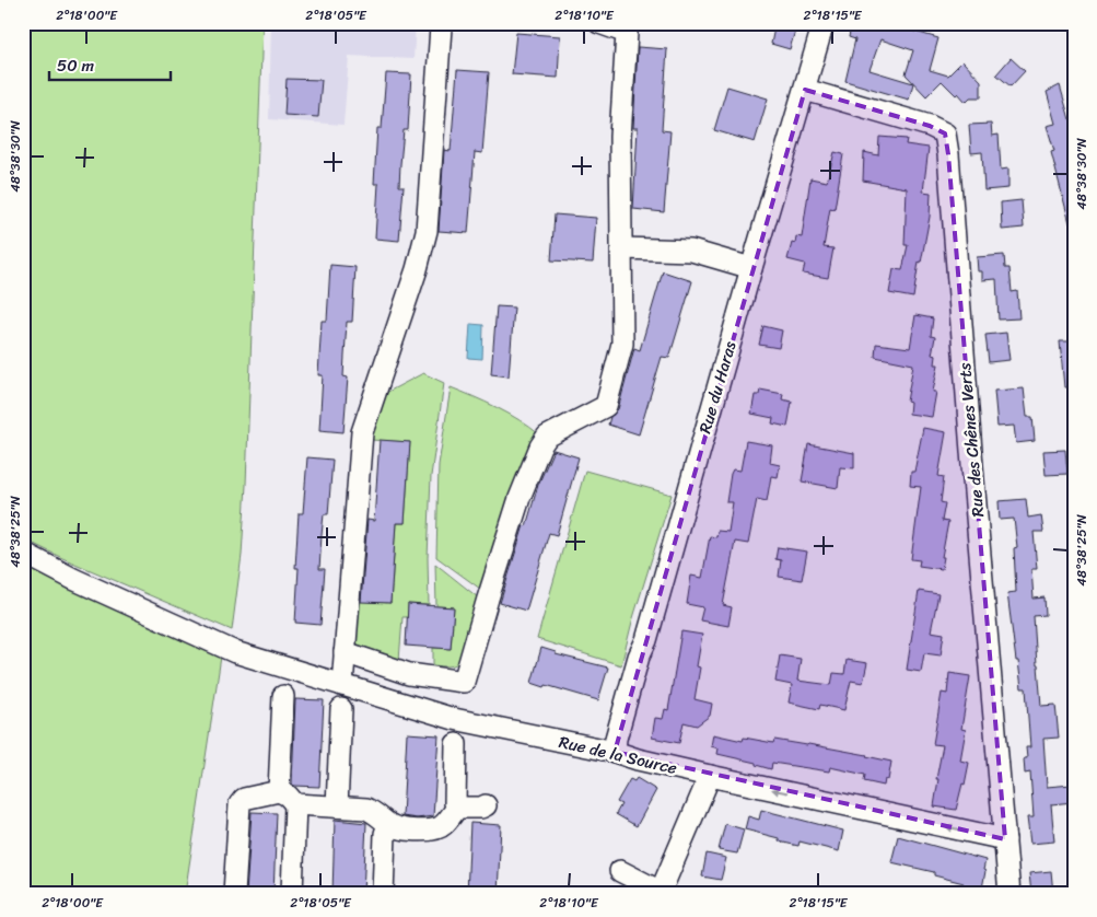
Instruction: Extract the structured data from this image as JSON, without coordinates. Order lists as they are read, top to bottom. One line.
{"streets":{"street":["Rue du Haras","Rue des Chênes Verts","Rue de la Source"]},"crossings":[["Rue du Haras","Rue des Chênes Verts"],["Rue du Haras","Rue de la Source"],["Rue des Chênes Verts","Rue de la Source"]],"scale_bar":"50 m","coordinates":["2°18'00\"E","2°18'05\"E","2°18'10\"E","2°18'15\"E","48°38'30\"N","48°38'25\"N"]}
